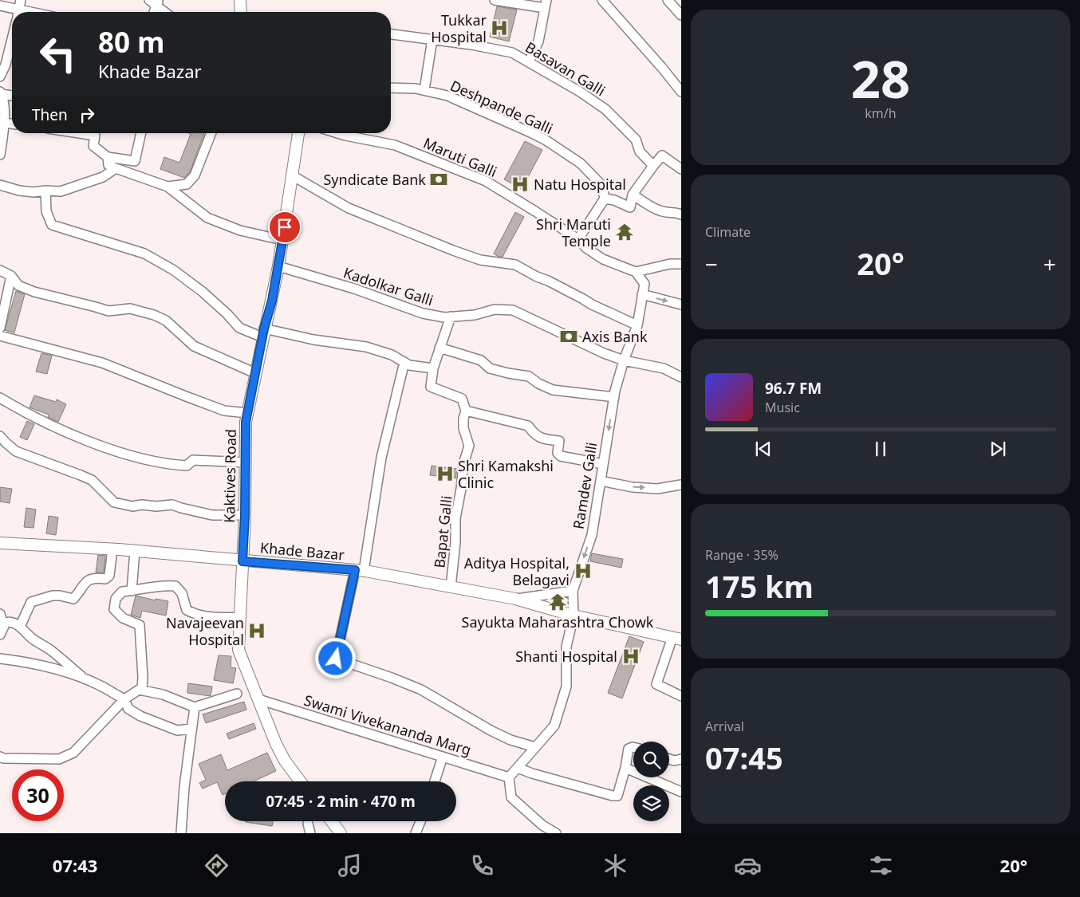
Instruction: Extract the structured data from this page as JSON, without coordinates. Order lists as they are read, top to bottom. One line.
{"streets":{"main road":["Kaktives Road","Khade Bazar"],"street":["Basavan Galli","Deshpande Galli","Maruti Galli","Kadolkar Galli","Ramdev Galli","Bapat Galli","Swami Vivekananda Marg"]},"crossings":[["Kadolkar Galli","Kaktives Road"],["Kadolkar Galli","Ramdev Galli"],["Kaktives Road","Khade Bazar"],["Kaktives Road","Swami Vivekananda Marg"],["Ramdev Galli","Khade Bazar"],["Ramdev Galli","Swami Vivekananda Marg"],["Bapat Galli","Khade Bazar"]],"one_way":["Ramdev Galli"],"places":{"hospital":["Tukkar Hospital","Natu Hospital","Shri Kamakshi Clinic","Aditya Hospital, Belagavi","Navajeevan Hospital","Shanti Hospital"],"bank":["Syndicate Bank","Axis Bank"],"temple":["Shri Maruti Temple","Sayukta Maharashtra Chowk"]},"page":{"tile":[["28","km/h"],"Climate",["Range · 35%","175 km"],["Arrival","07:45"]],"turn":["80 m","Khade Bazar"],"then":"Then","heat":["−","20°","+"],"song":["96.7 FM","Music"],"limit":"30","trip":"07:45 · 2 min · 470 m","tabs":["07:43","20°"]}}
